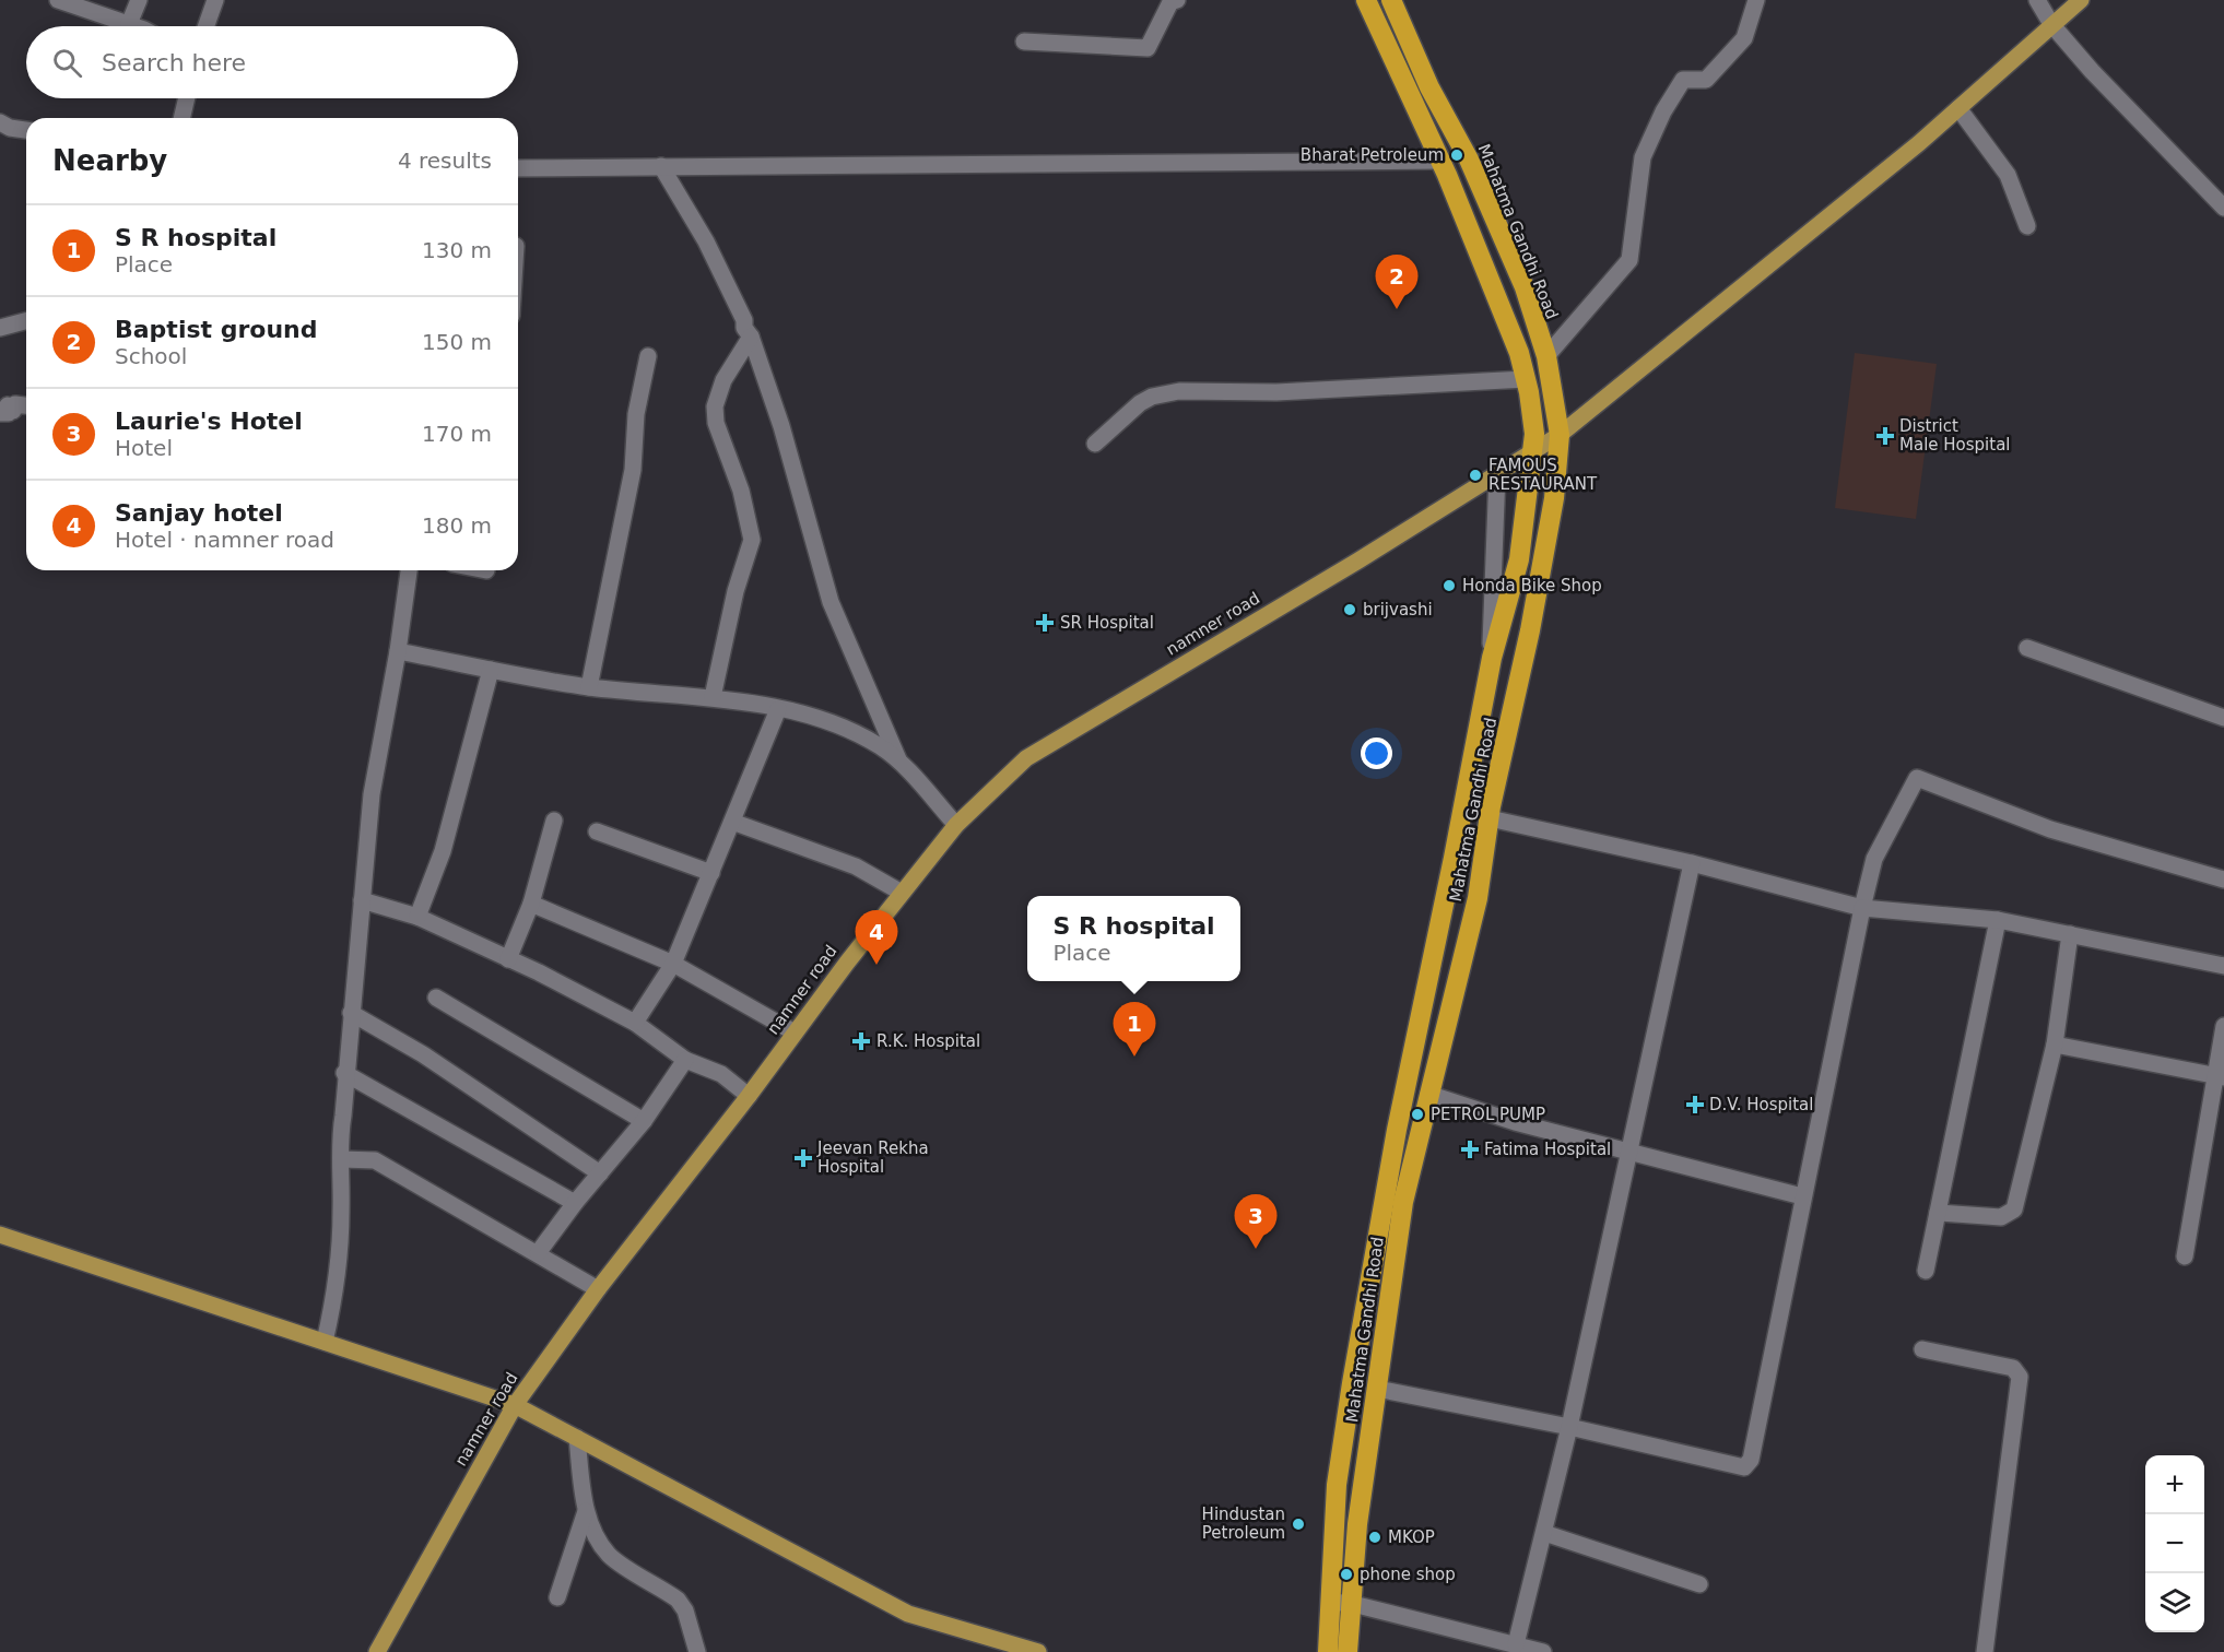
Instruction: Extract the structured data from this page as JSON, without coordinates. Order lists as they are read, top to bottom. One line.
{"streets":{"highway":["Mahatma Gandhi Road"],"main road":["namner road"]},"crossings":[["Mahatma Gandhi Road","namner road"]],"places":{"other":["Bharat Petroleum","FAMOUS RESTAURANT","Honda Bike Shop","brijvashi","PETROL PUMP","Hindustan Petroleum","MKOP","phone shop"],"health":["District Male Hospital","SR Hospital","R.K. Hospital","D.V. Hospital","Fatima Hospital","Jeevan Rekha Hospital"]},"page":{"search":"Search here","heading":["Nearby","4 results"],"list":[{"mark":"1","name":"S R hospital","note":"Place","value":"130 m"},{"mark":"2","name":"Baptist ground","note":"School","value":"150 m"},{"mark":"3","name":"Laurie's Hotel","note":"Hotel","value":"170 m"},{"mark":"4","name":"Sanjay hotel","note":"Hotel · namner road","value":"180 m"}],"pins":["2","4","1","3"],"popup":["S R hospital","Place"],"map_buttons":["+","−"]}}
